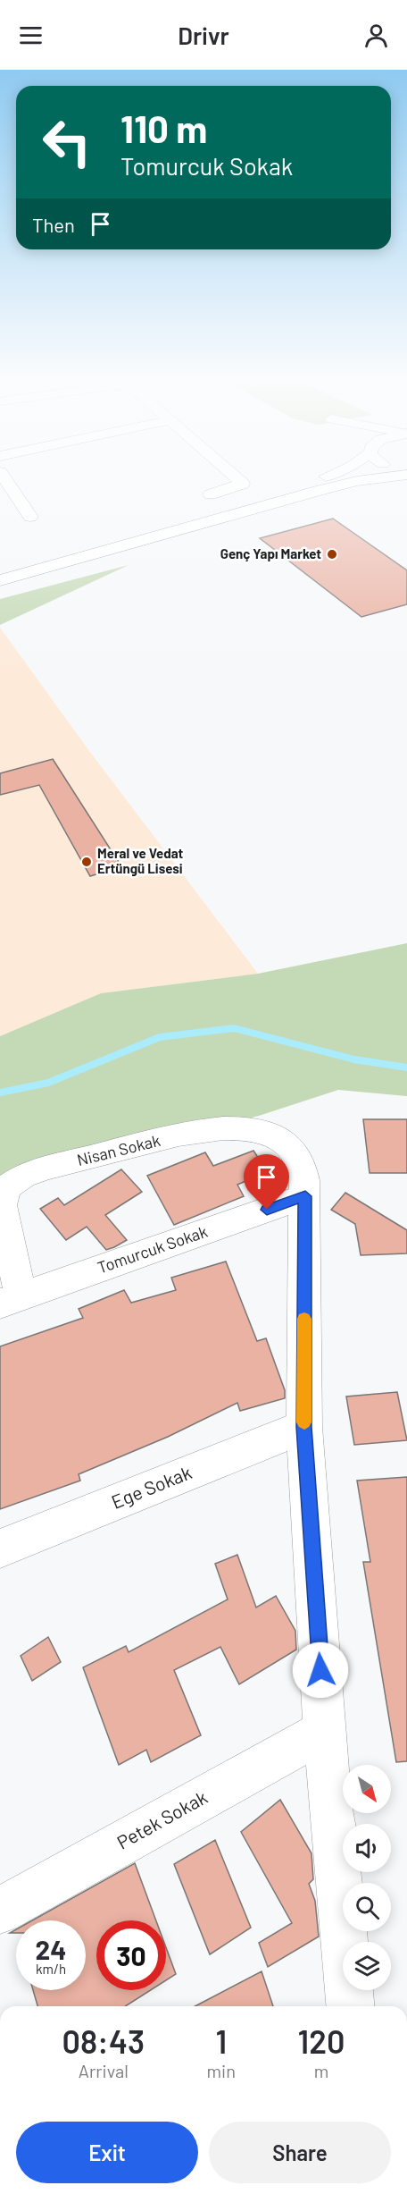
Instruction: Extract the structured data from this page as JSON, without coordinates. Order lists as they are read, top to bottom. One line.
{"streets":{"main road":["Nisan Sokak","Tomurcuk Sokak","Ege Sokak","Petek Sokak"]},"crossings":[["Nisan Sokak","Tomurcuk Sokak"],["Nisan Sokak","Ege Sokak"],["Nisan Sokak","Petek Sokak"]],"places":["Genç Yapı Market","Meral ve Vedat Ertüngü Lisesi"],"north":"bottom right","page":{"header":"Drivr","turn":["110 m","Tomurcuk Sokak"],"then":"Then","speed":"24 km/h","limit":"30","eta":["08:43","Arrival","1","min","120","m"],"buttons":["Exit","Share"]}}
